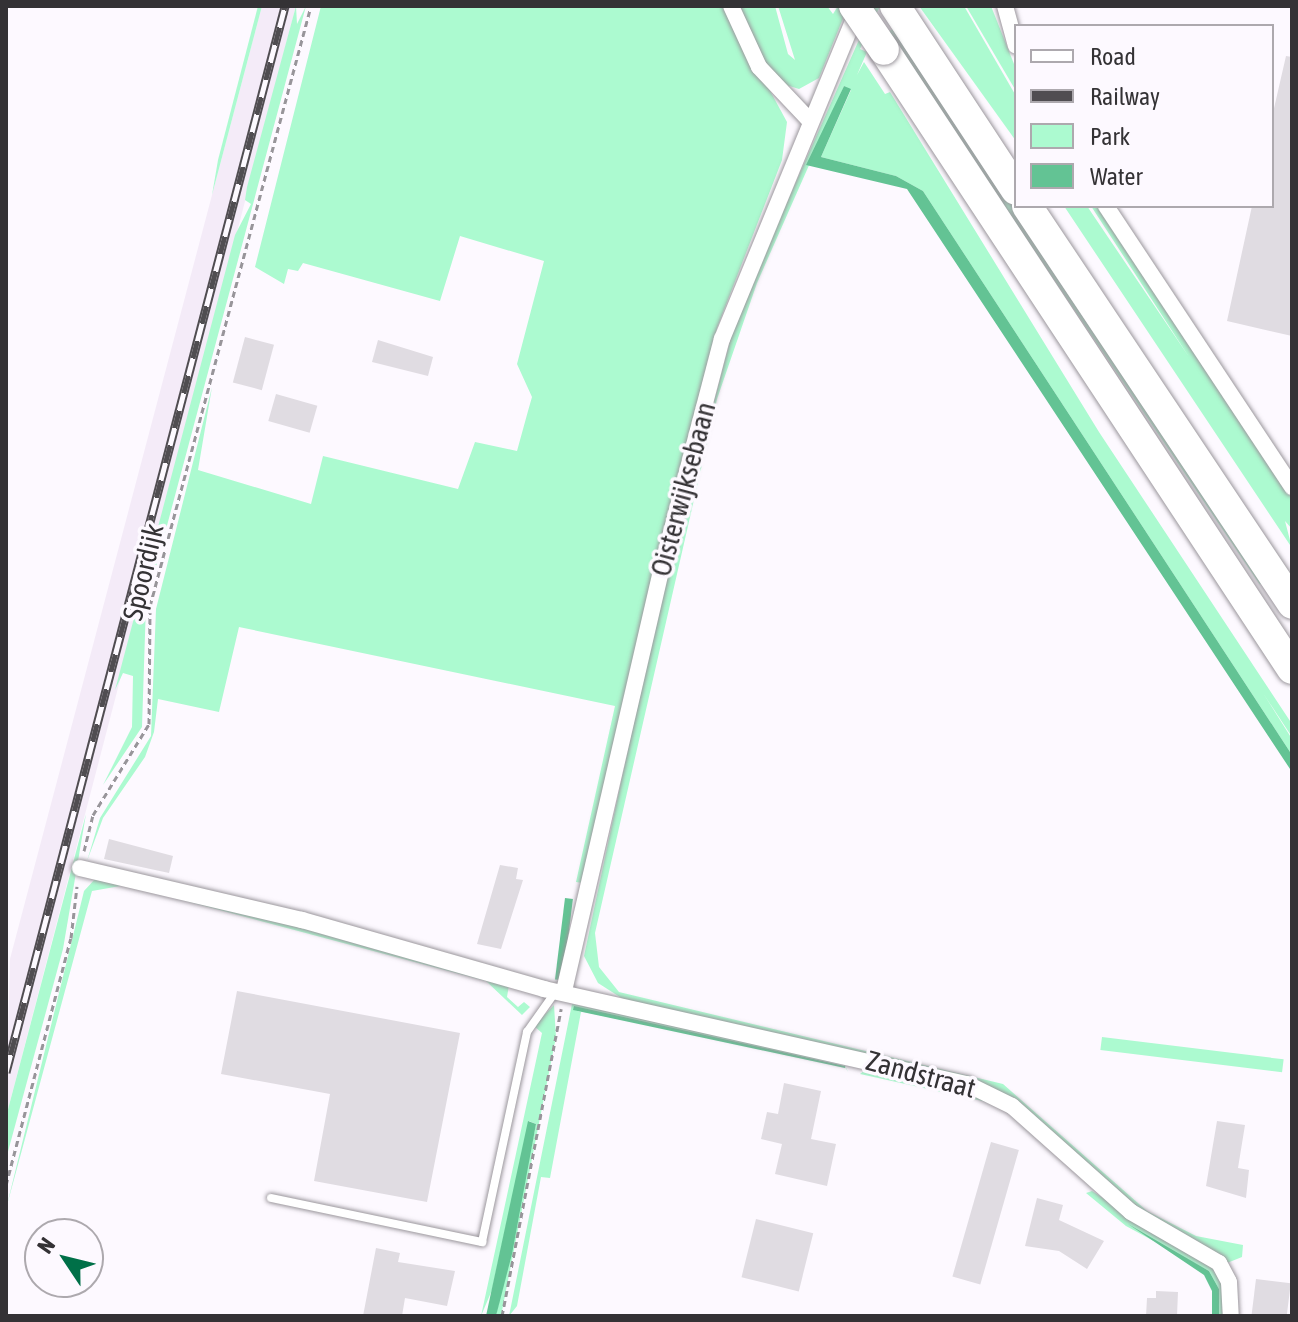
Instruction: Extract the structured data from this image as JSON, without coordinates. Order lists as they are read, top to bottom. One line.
{"streets":{"street":["Oisterwijksebaan","Zandstraat"],"path":["Spoordijk"]},"crossings":[["Oisterwijksebaan","Zandstraat"],["Spoordijk","Zandstraat"]],"legend":["Road","Railway","Park","Water"],"north":"top left"}
